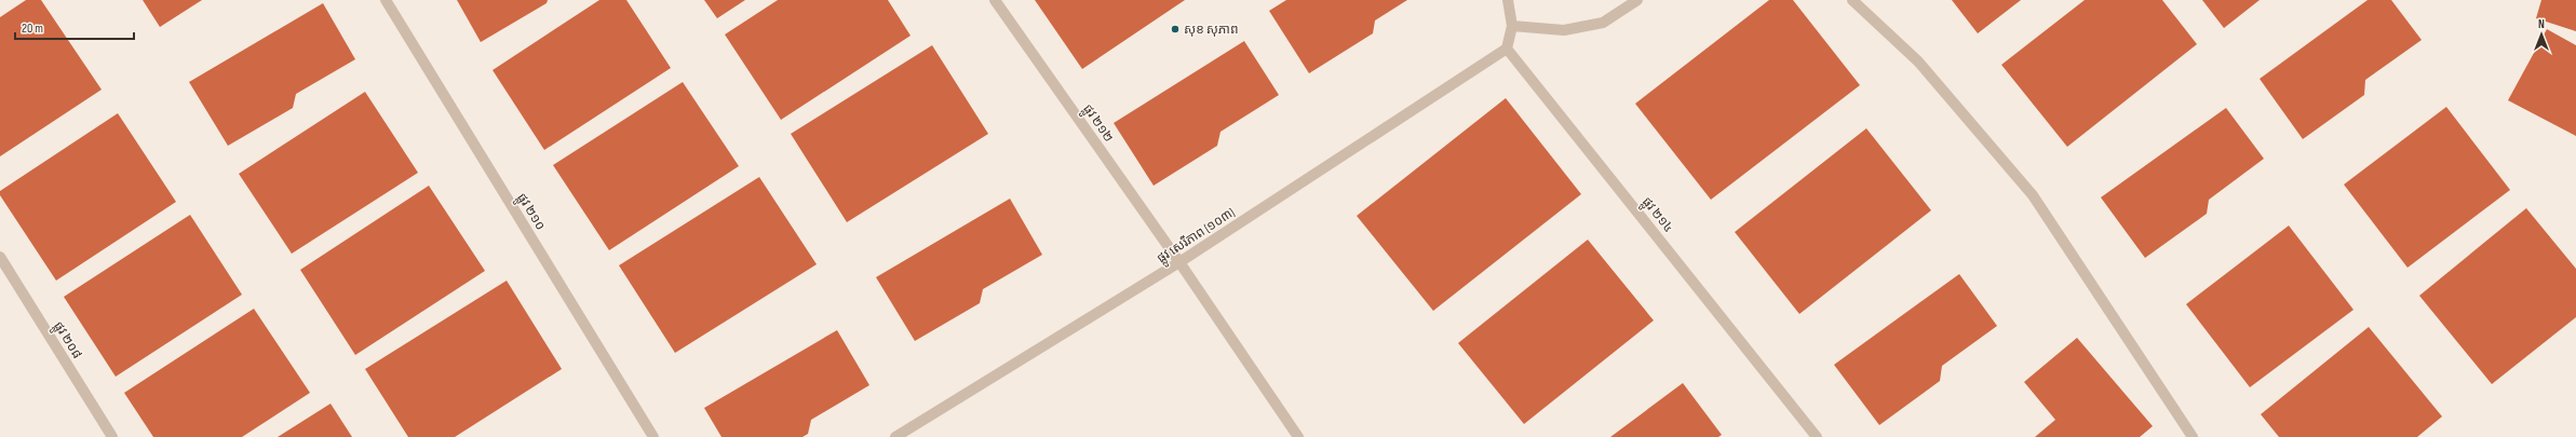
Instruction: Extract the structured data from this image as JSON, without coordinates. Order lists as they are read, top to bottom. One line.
{"streets":{"street":["ផ្លូវ ២១២","ផ្លូវ ២១០","ផ្លូវ ២១៤","ផ្លូវ សេរីភាព (១០៣)","ផ្លូវ ២០៨"]},"crossings":[["ផ្លូវ ២១២","ផ្លូវ សេរីភាព (១០៣)"],["ផ្លូវ ២១៤","ផ្លូវ សេរីភាព (១០៣)"]],"places":["សុខ សុភាព"],"scale_bar":"20 m","north":"top"}
